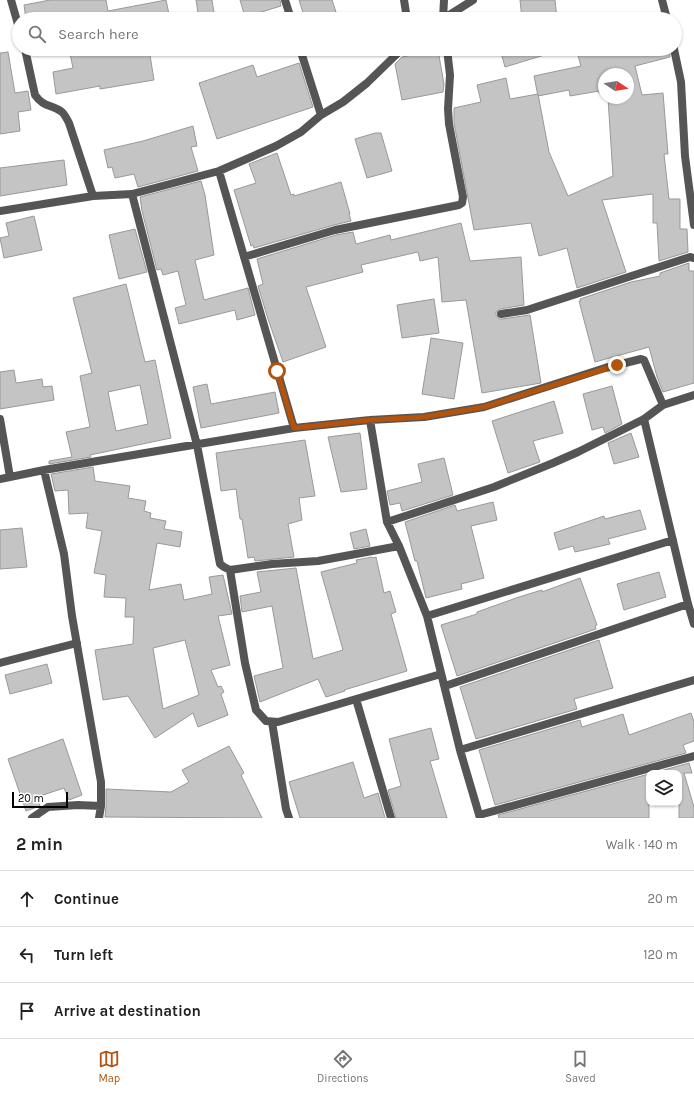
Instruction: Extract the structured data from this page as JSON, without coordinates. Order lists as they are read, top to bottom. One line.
{"scale_bar":"20 m","north":"right","page":{"search":"Search here","scale":"20 m","heading":["2 min","Walk · 140 m"],"list":[["Continue","20 m"],["Turn left","120 m"],"Arrive at destination"],"nav":["Map","Directions","Saved"]}}
